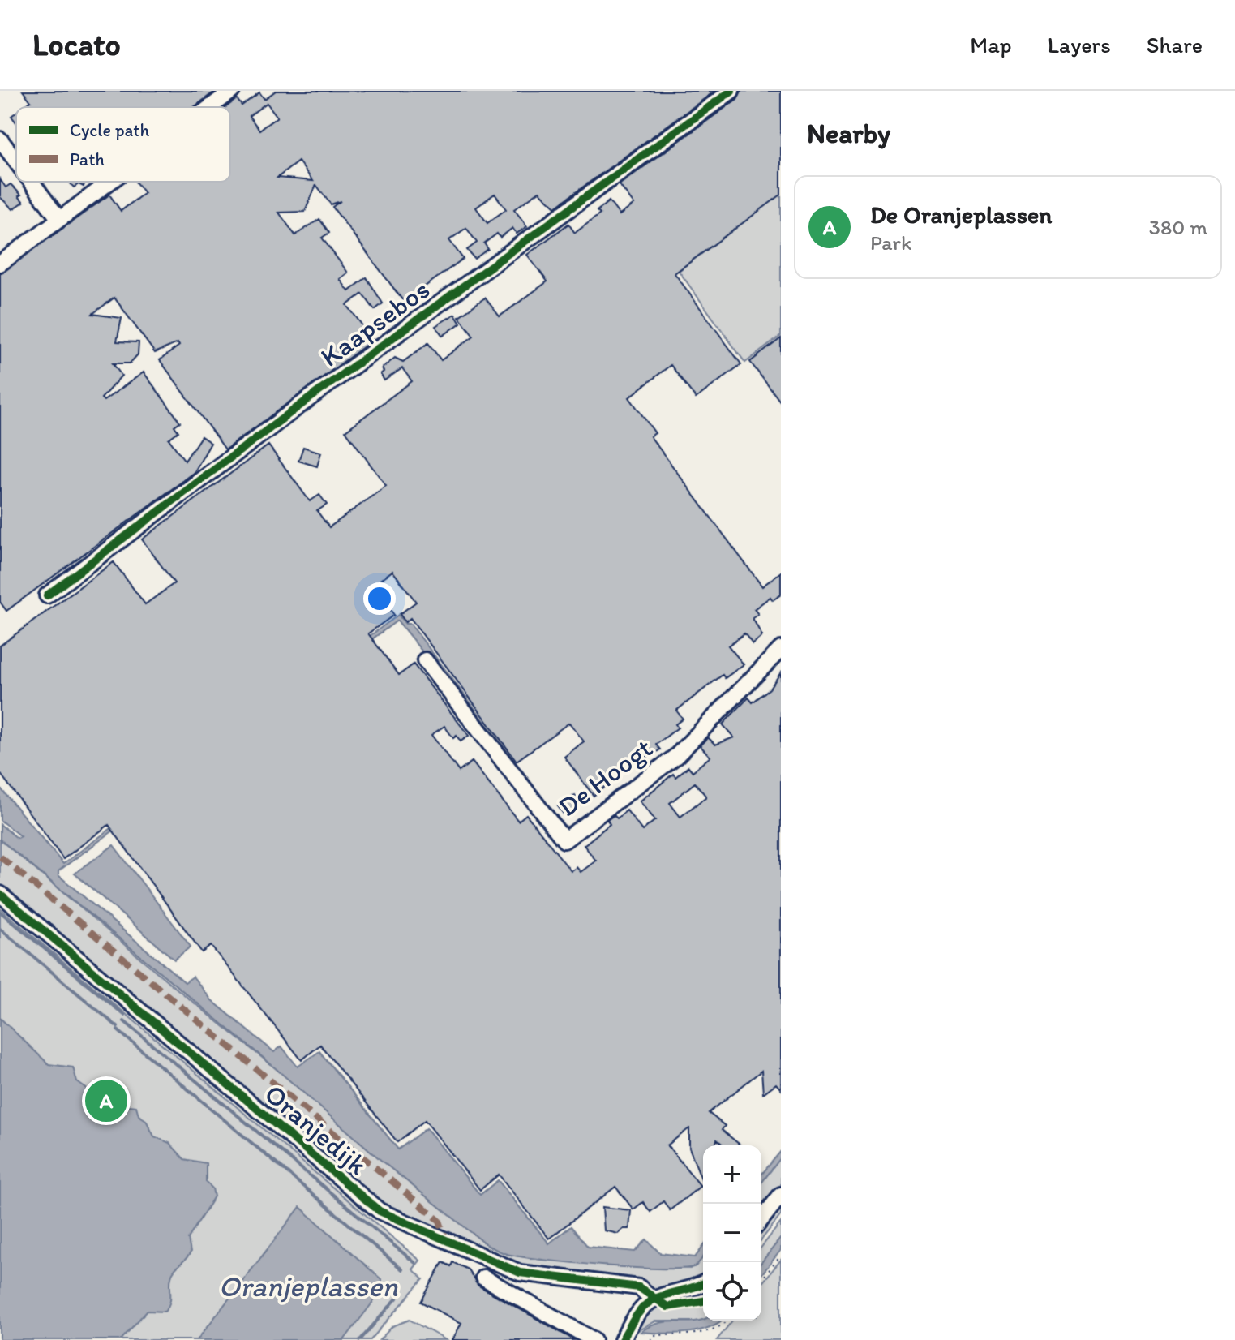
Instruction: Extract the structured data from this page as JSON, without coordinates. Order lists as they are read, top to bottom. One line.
{"streets":{"street":["Kaapsebos","De Hoogt","Oranjedijk"]},"water":["Oranjeplassen"],"legend":["Cycle path","Path"],"page":{"header":"Locato","nav":["Map","Layers","Share"],"heading":"Nearby","list":[{"mark":"A","name":"De Oranjeplassen","note":"Park","value":"380 m"}],"pins":"A","map_buttons":["+","−"]}}
